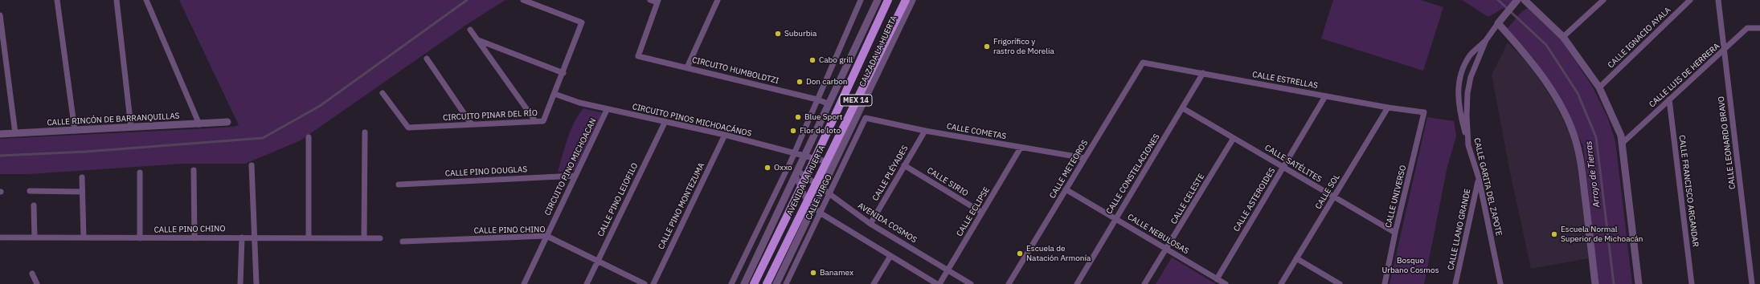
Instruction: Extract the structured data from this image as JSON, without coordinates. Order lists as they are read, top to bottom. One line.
{"streets":{"main road":["MEX 14","AVENIDA LA HUERTA"],"street":["CALLE IGNACIO AYALA","CALZADA LA HUERTA","CIRCUITO HUMBOLDTZI","CALLE LUIS DE HERRERA","CALLE ESTRELLAS","CIRCUITO PINAR DEL RÍO","CALLE RINCÓN DE BARRANQUILLAS","CIRCUITO PINOS MICHOACÁNOS","CALLE COMETAS","CALLE LEONARDO BRAVO","CALLE SATÉLITES","CIRCUITO PINO MICHOACAN","CALLE METEOROS","CALLE PINO DOUGLAS","CALLE PLÉYADES","CALLE CONSTELACIONES","CALLE SIRIO","CALLE GARITA DEL ZAPOTE","CALLE FRANCISCO ARGANDAR","CALLE SOL","CALLE UNIVERSO","CALLE VIRGO","CALLE CELESTE","CALLE PINO LEIOFILO","CALLE ASTEROIDES","CALLE PINO MONTEZUMA","CALLE ECLIPSE","AVENIDA COSMOS","CALLE PINO CHINO","CALLE LLANO GRANDE","CALLE NEBULOSAS"]},"crossings":[["CALZADA LA HUERTA","AVENIDA COSMOS"],["CALLE LUIS DE HERRERA","CALLE LEONARDO BRAVO"],["CALLE LUIS DE HERRERA","CALLE FRANCISCO ARGANDAR"],["CALLE ESTRELLAS","CALLE METEOROS"],["CALLE ESTRELLAS","CALLE CONSTELACIONES"],["CALLE ESTRELLAS","CALLE SOL"],["CALLE ESTRELLAS","CALLE UNIVERSO"],["CALLE ESTRELLAS","CALLE ASTEROIDES"],["CIRCUITO PINAR DEL RÍO","CIRCUITO PINOS MICHOACÁNOS"],["CIRCUITO PINOS MICHOACÁNOS","CIRCUITO PINO MICHOACAN"],["CIRCUITO PINOS MICHOACÁNOS","AVENIDA LA HUERTA"],["CIRCUITO PINOS MICHOACÁNOS","CALLE PINO LEIOFILO"],["CIRCUITO PINOS MICHOACÁNOS","CALLE PINO MONTEZUMA"],["CALLE COMETAS","CALLE METEOROS"],["CALLE COMETAS","CALLE PLÉYADES"],["CALLE COMETAS","CALLE VIRGO"],["CALLE COMETAS","CALLE ECLIPSE"],["CALLE SATÉLITES","CALLE CONSTELACIONES"],["CALLE SATÉLITES","CALLE SOL"],["CALLE SATÉLITES","CALLE UNIVERSO"],["CALLE SATÉLITES","CALLE CELESTE"],["CALLE SATÉLITES","CALLE ASTEROIDES"],["CIRCUITO PINO MICHOACAN","CALLE PINO DOUGLAS"],["CIRCUITO PINO MICHOACAN","CALLE PINO CHINO"],["CALLE METEOROS","CALLE NEBULOSAS"],["CALLE PLÉYADES","CALLE SIRIO"],["CALLE PLÉYADES","AVENIDA COSMOS"],["CALLE CONSTELACIONES","CALLE NEBULOSAS"],["AVENIDA LA HUERTA","AVENIDA COSMOS"],["CALLE SIRIO","CALLE ECLIPSE"],["CALLE GARITA DEL ZAPOTE","CALLE LLANO GRANDE"],["CALLE VIRGO","AVENIDA COSMOS"],["CALLE CELESTE","CALLE NEBULOSAS"],["CALLE PINO LEIOFILO","CALLE PINO CHINO"],["CALLE ASTEROIDES","CALLE NEBULOSAS"],["CALLE ECLIPSE","AVENIDA COSMOS"]],"water":["Arroyo de Tierras"],"parks":["Bosque Urbano Cosmos"],"places":["Suburbia","Frigorífico y rastro de Morelia","Cabo grill","Don carbon","Blue Sport","Flor de loto","Oxxo","Escuela Normal Superior de Michoacán","Escuela de Natación Armonía","Banamex"]}
